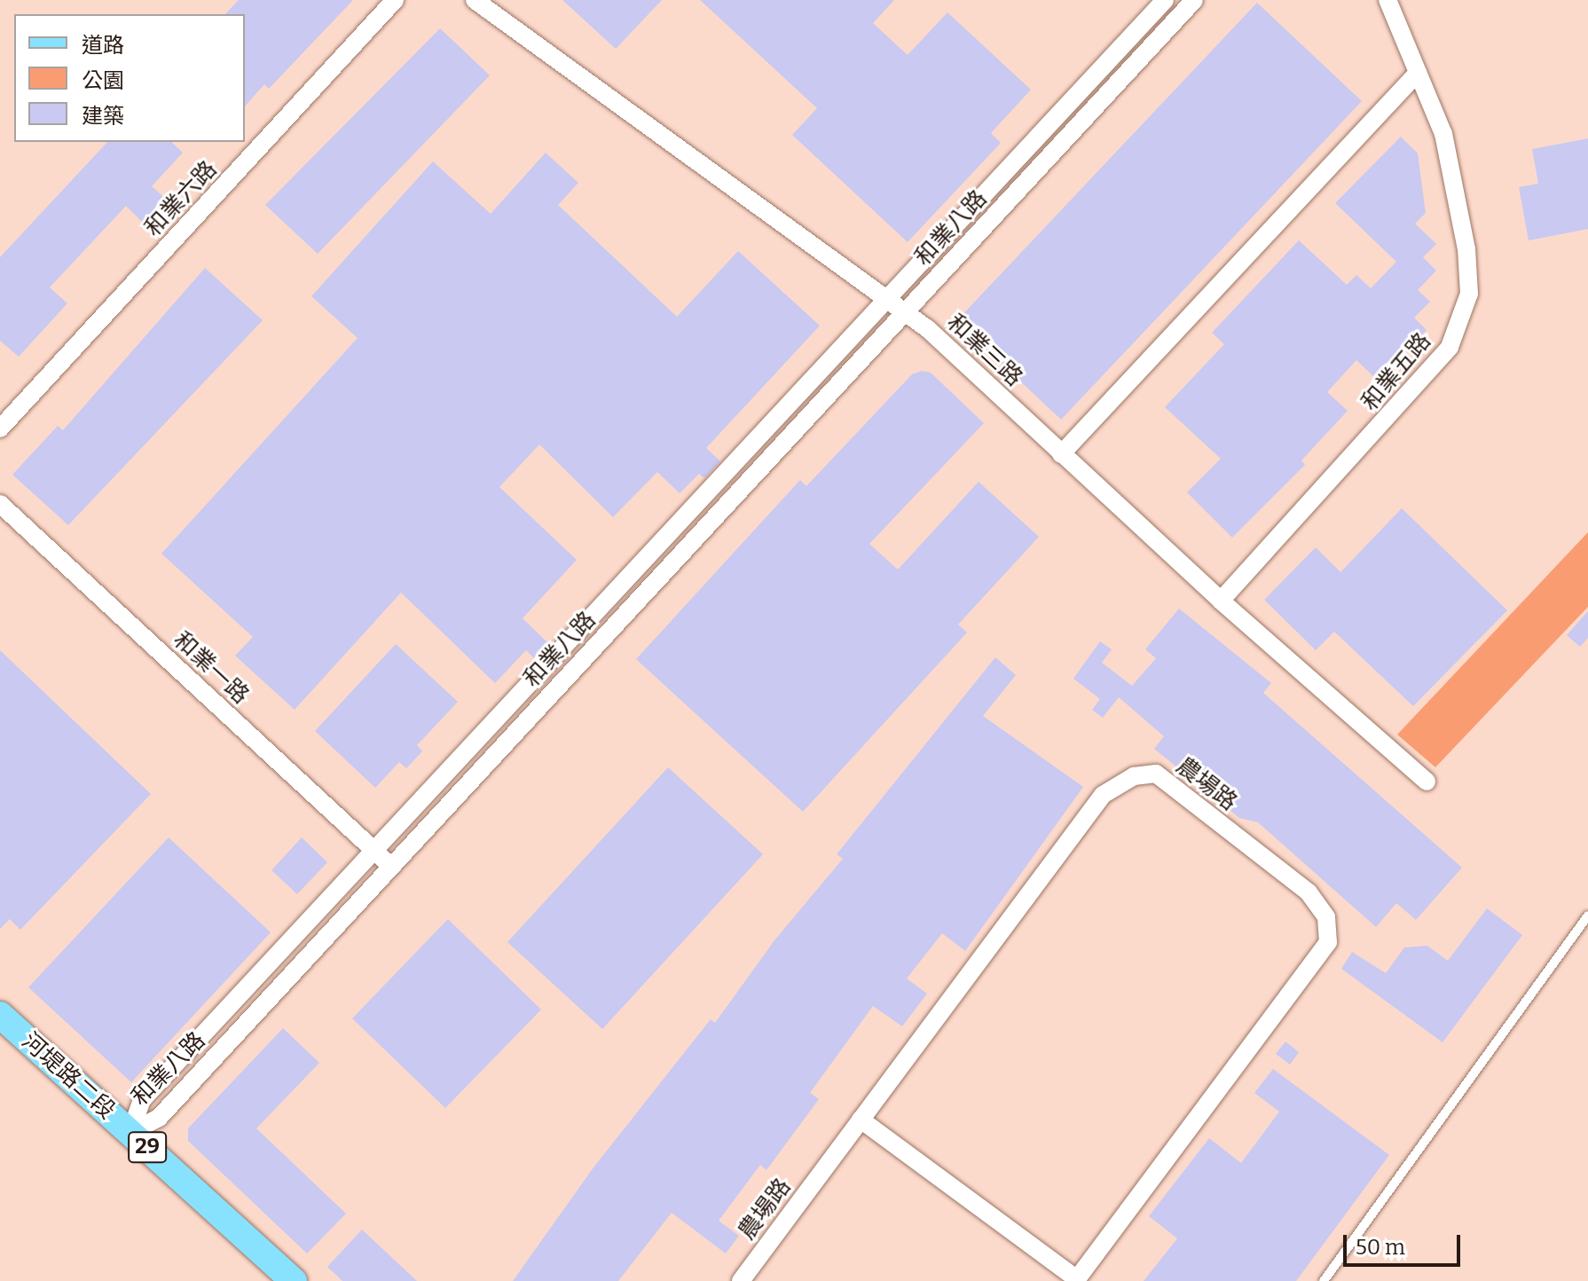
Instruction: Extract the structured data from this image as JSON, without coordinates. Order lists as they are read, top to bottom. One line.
{"streets":{"main road":["河堤路二段","29"],"street":["和業六路","和業八路","和業三路","和業五路","和業一路","農場路"]},"crossings":[["和業八路","和業三路"],["和業八路","和業一路"],["和業八路","河堤路二段"],["和業三路","和業五路"]],"legend":["道路","公園","建築"],"scale_bar":"50 m"}
